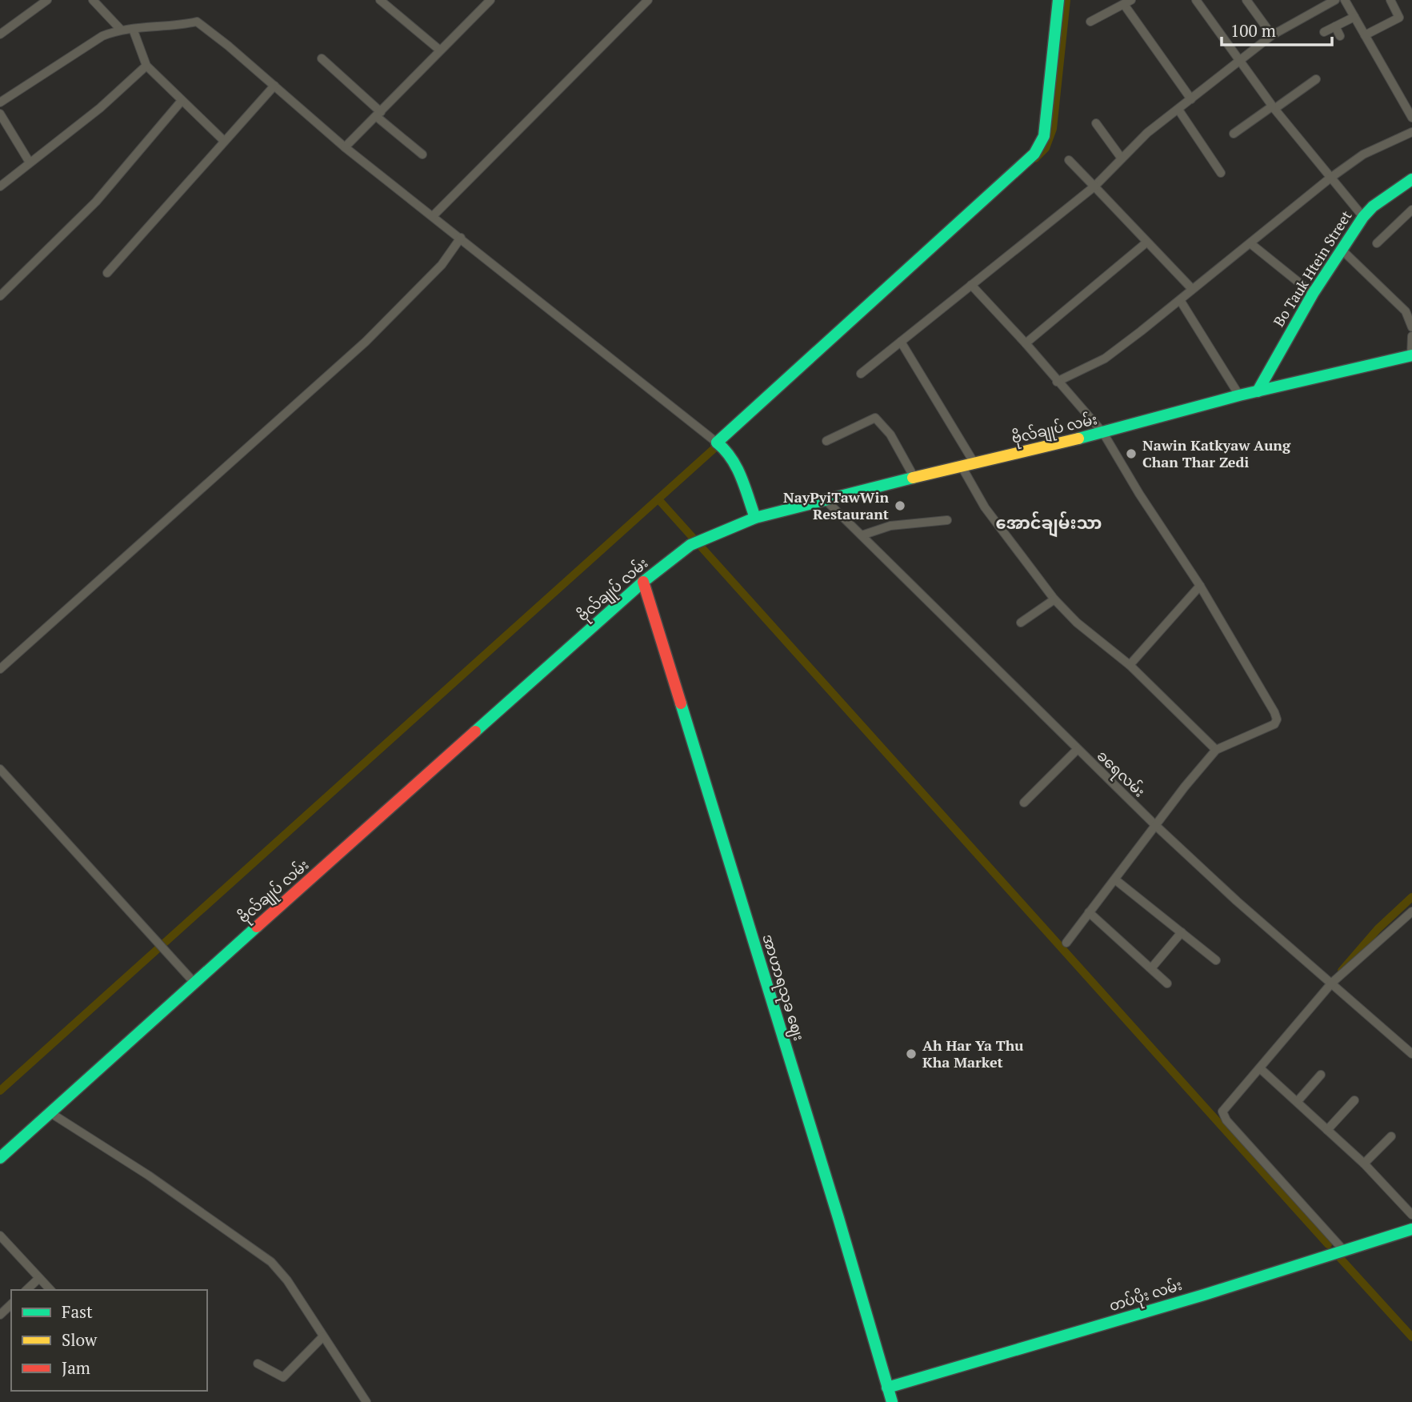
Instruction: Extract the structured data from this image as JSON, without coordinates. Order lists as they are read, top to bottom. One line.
{"streets":{"street":["Bo Tauk Htein Street","ဗိုလ်ချုပ် လမ်း","ခရေလမ်း","အာဟာရသုခ ဈေး","တပ်ပိုး လမ်း"]},"crossings":[["Bo Tauk Htein Street","ဗိုလ်ချုပ် လမ်း"],["ဗိုလ်ချုပ် လမ်း","ခရေလမ်း"],["ဗိုလ်ချုပ် လမ်း","အာဟာရသုခ ဈေး"],["အာဟာရသုခ ဈေး","တပ်ပိုး လမ်း"]],"districts":["အောင်ချမ်းသာ"],"places":["Nawin Katkyaw Aung Chan Thar Zedi","NayPyiTawWin Restaurant","Ah Har Ya Thu Kha Market"],"legend":["Fast","Slow","Jam"],"scale_bar":"100 m"}
